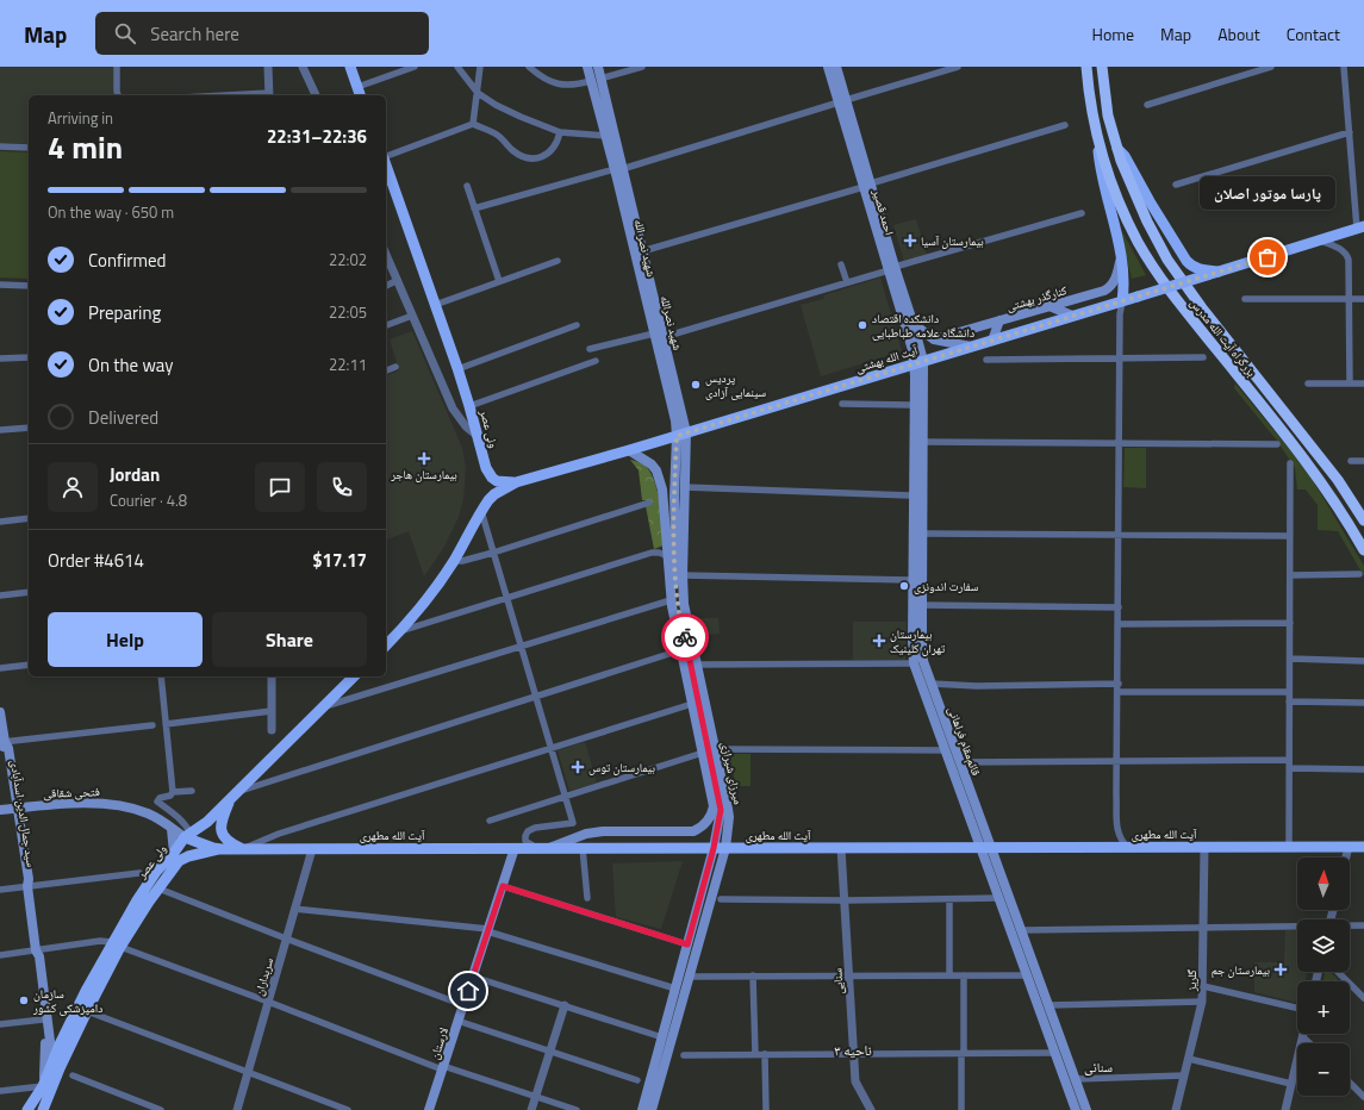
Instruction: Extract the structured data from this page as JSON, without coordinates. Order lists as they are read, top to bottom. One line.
{"streets":{"highway":["بزرگراه آیت الله مدرس"],"main road":["احمد قصیر","شهید نصر الله","کنارگذر بهشتی","شهید نصرالله","آیت الله بهشتی","ولی عصر","قائم‌مقام فراهانی","میرزای شیرازی","فتحی شقاقی","سید جمال الدین اسدآبادی","آیت الله مطهری","لارستان"],"street":["سربداران","گلریز","سنایی"]},"crossings":[["احمد قصیر","آیت الله بهشتی"],["احمد قصیر","قائم‌مقام فراهانی"],["شهید نصر الله","شهید نصرالله"],["شهید نصرالله","آیت الله بهشتی"],["شهید نصرالله","میرزای شیرازی"],["آیت الله بهشتی","ولی عصر"],["آیت الله بهشتی","قائم‌مقام فراهانی"],["آیت الله بهشتی","میرزای شیرازی"],["ولی عصر","فتحی شقاقی"],["ولی عصر","سید جمال الدین اسدآبادی"],["ولی عصر","آیت الله مطهری"],["قائم‌مقام فراهانی","آیت الله مطهری"],["میرزای شیرازی","آیت الله مطهری"],["فتحی شقاقی","سید جمال الدین اسدآبادی"],["فتحی شقاقی","آیت الله مطهری"],["آیت الله مطهری","سربداران"],["آیت الله مطهری","گلریز"],["آیت الله مطهری","سنایی"],["آیت الله مطهری","لارستان"]],"districts":["ناحیه ۳","سنائی"],"places":{"health":["بیمارستان آسیا","بیمارستان هاجر","بیمارستان تهران کلینیک","بیمارستان توس","بیمارستان جم"],"other":["پارسا موتور اصلان","دانشکده اقتصاد دانشگاه علامه طباطبایی","پردیس سینمایی آزادی","سفارت اندونزی","سازمان دامپزشکی کشور"]},"north":"top","page":{"header":"Map","search":"Search here","nav":["Home","Map","About","Contact"],"heading":["4 min","Arriving in","22:31–22:36"],"panel":["Jordan","Courier · 4.8","Order #4614","$17.17"],"bubble":"پارسا موتور اصلان","bar":"On the way · 650 m","list":[["Confirmed","22:02"],["Preparing","22:05"],["On the way","22:11"],"Delivered"],"buttons":["Help","Share"],"map_buttons":["+","−"]}}
